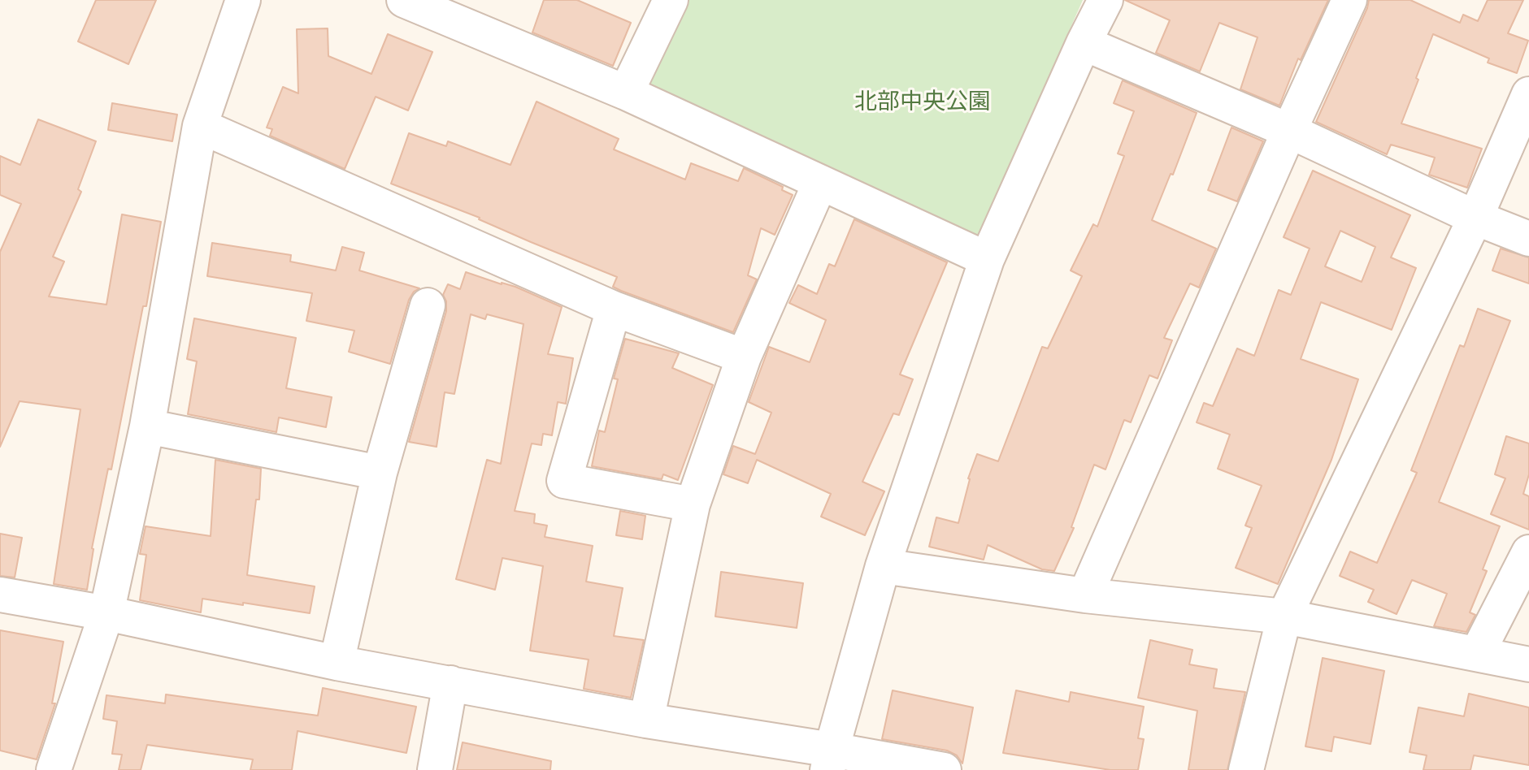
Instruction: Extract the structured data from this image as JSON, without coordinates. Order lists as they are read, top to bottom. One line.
{"parks":["北部中央公園"]}
